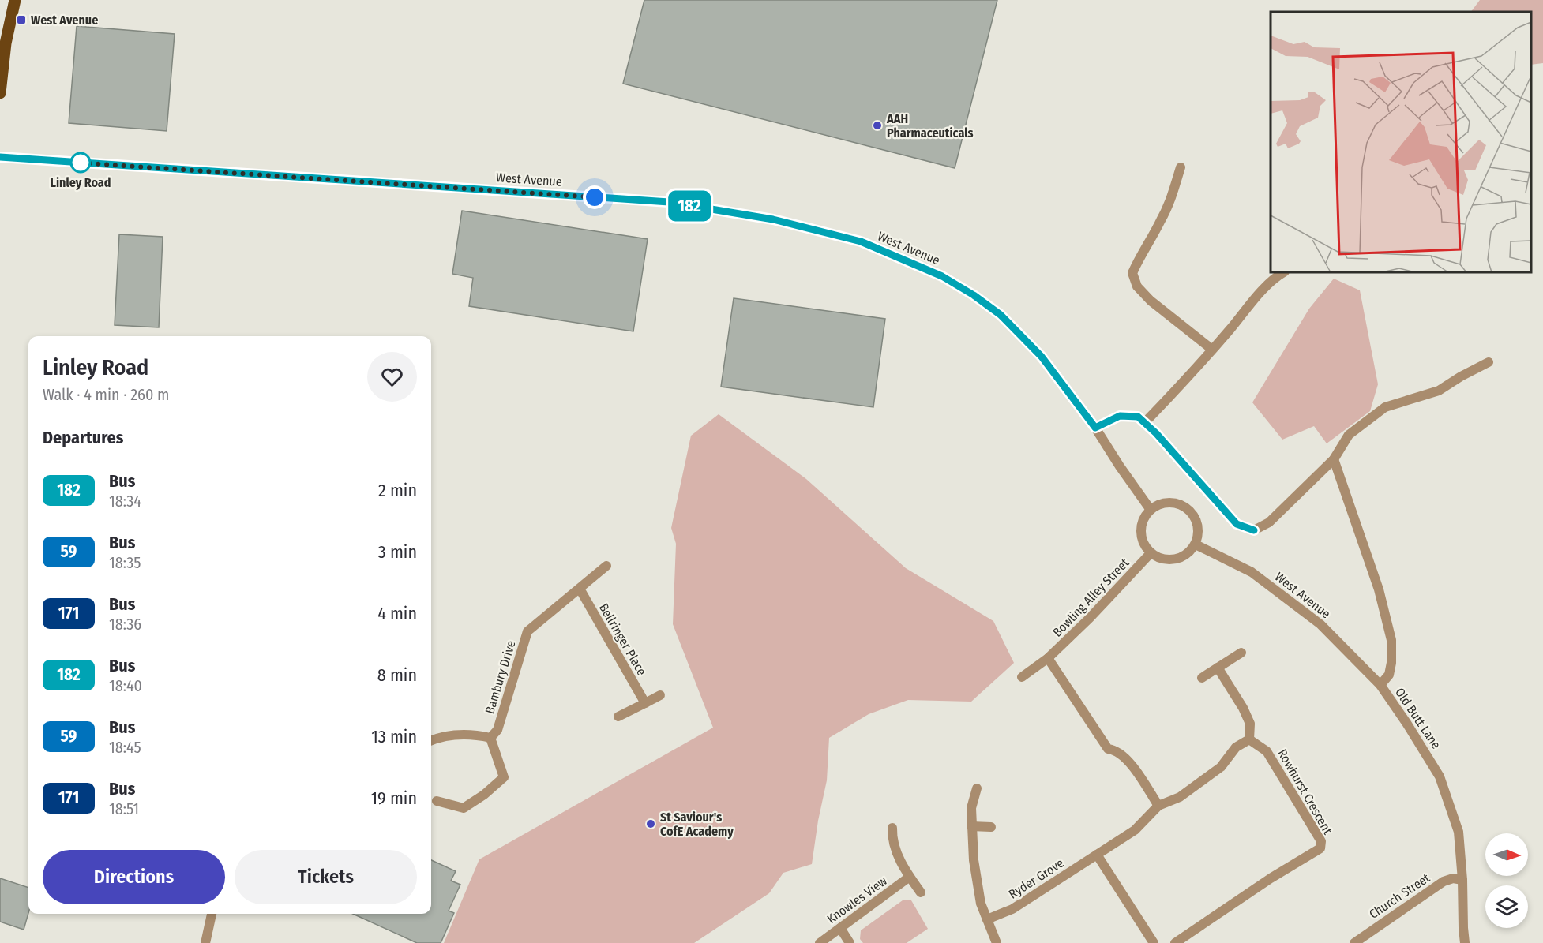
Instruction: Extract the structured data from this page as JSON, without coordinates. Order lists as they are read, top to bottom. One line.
{"streets":{"street":["West Avenue","Bowling Alley Street","Bellringer Place","Bambury Drive","Old Butt Lane","Rowhurst Crescent","Ryder Grove","Church Street","Knowles View"]},"crossings":[["West Avenue","Bowling Alley Street"],["West Avenue","Old Butt Lane"],["Bellringer Place","Bambury Drive"],["Old Butt Lane","Church Street"]],"places":{"transit":["West Avenue"],"other":["AAH Pharmaceuticals","Linley Road","St Saviour's CofE Academy"]},"lines":["bus line 182"],"north":"right","page":{"on_map":"182","heading":[["Linley Road","Walk · 4 min · 260 m"],"Departures"],"list":[{"mark":"182","name":"Bus","note":"18:34","value":"2 min"},{"mark":"59","name":"Bus","note":"18:35","value":"3 min"},{"mark":"171","name":"Bus","note":"18:36","value":"4 min"},{"mark":"182","name":"Bus","note":"18:40","value":"8 min"},{"mark":"59","name":"Bus","note":"18:45","value":"13 min"},{"mark":"171","name":"Bus","note":"18:51","value":"19 min"}],"buttons":["Directions","Tickets"]}}
